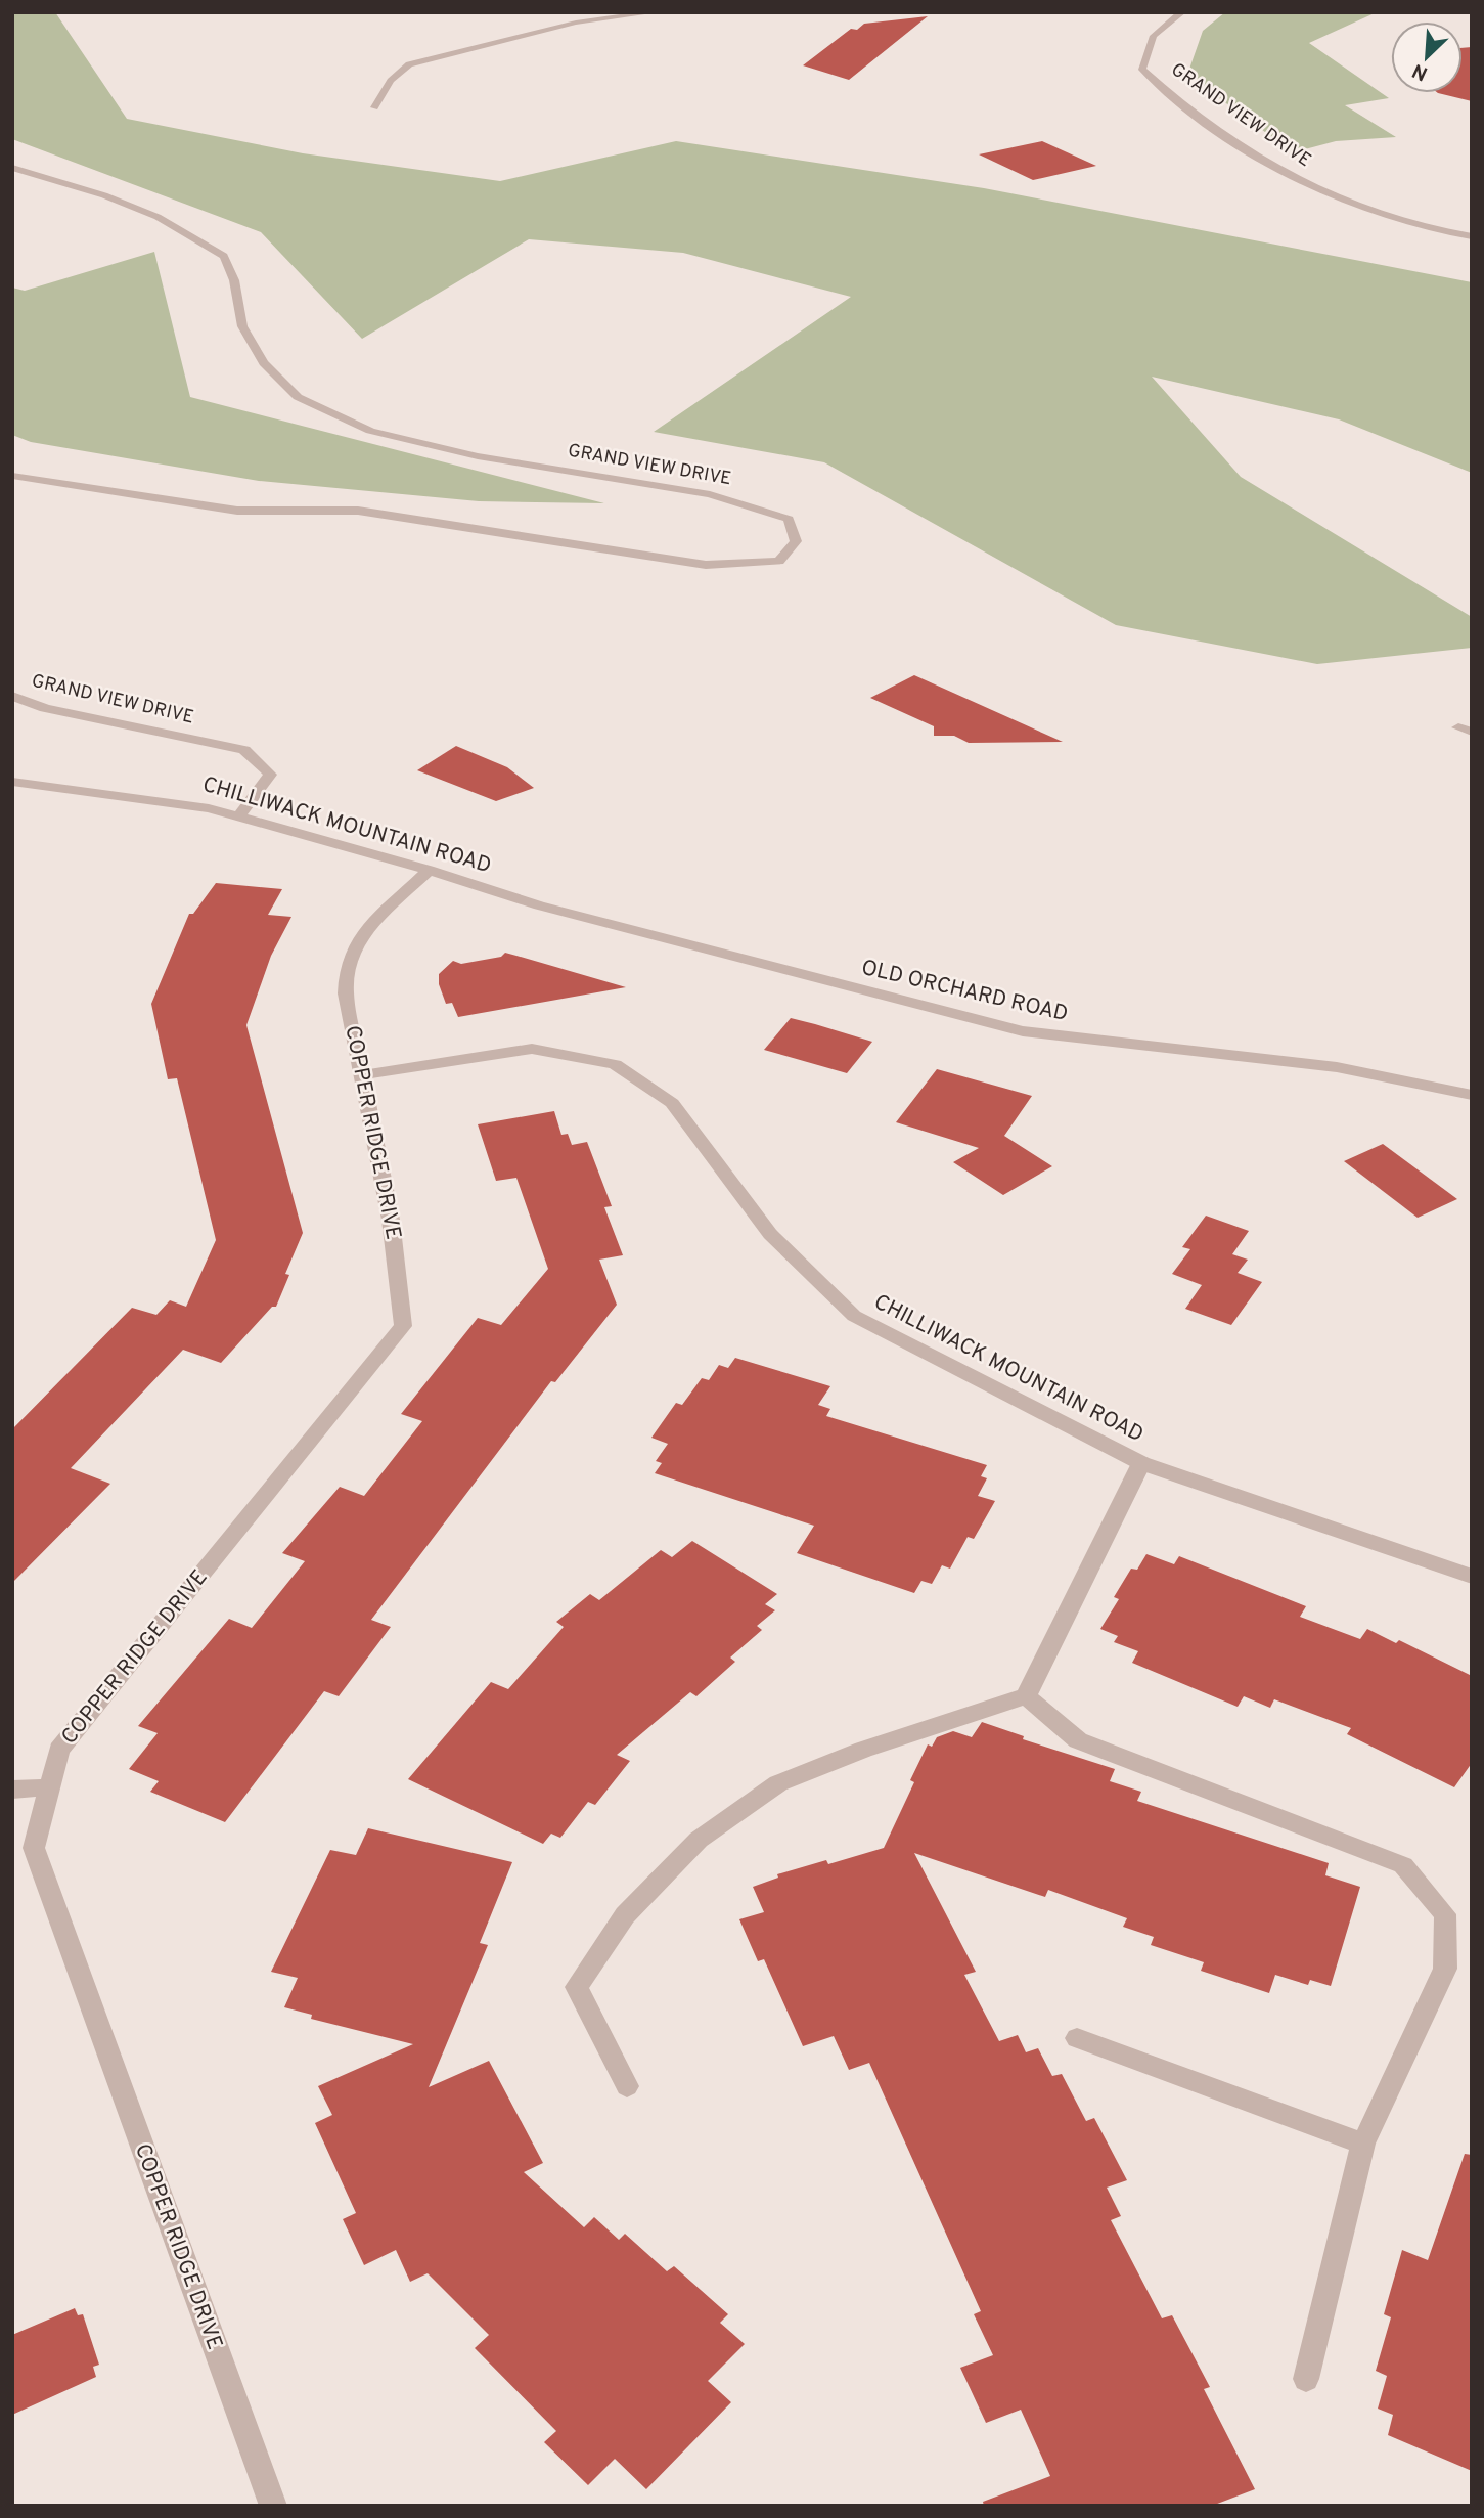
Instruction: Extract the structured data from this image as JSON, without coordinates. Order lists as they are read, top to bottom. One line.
{"streets":{"street":["GRAND VIEW DRIVE","CHILLIWACK MOUNTAIN ROAD","OLD ORCHARD ROAD","COPPER RIDGE DRIVE"]},"crossings":[["GRAND VIEW DRIVE","CHILLIWACK MOUNTAIN ROAD"],["CHILLIWACK MOUNTAIN ROAD","OLD ORCHARD ROAD"],["CHILLIWACK MOUNTAIN ROAD","COPPER RIDGE DRIVE"]],"north":"bottom left"}
